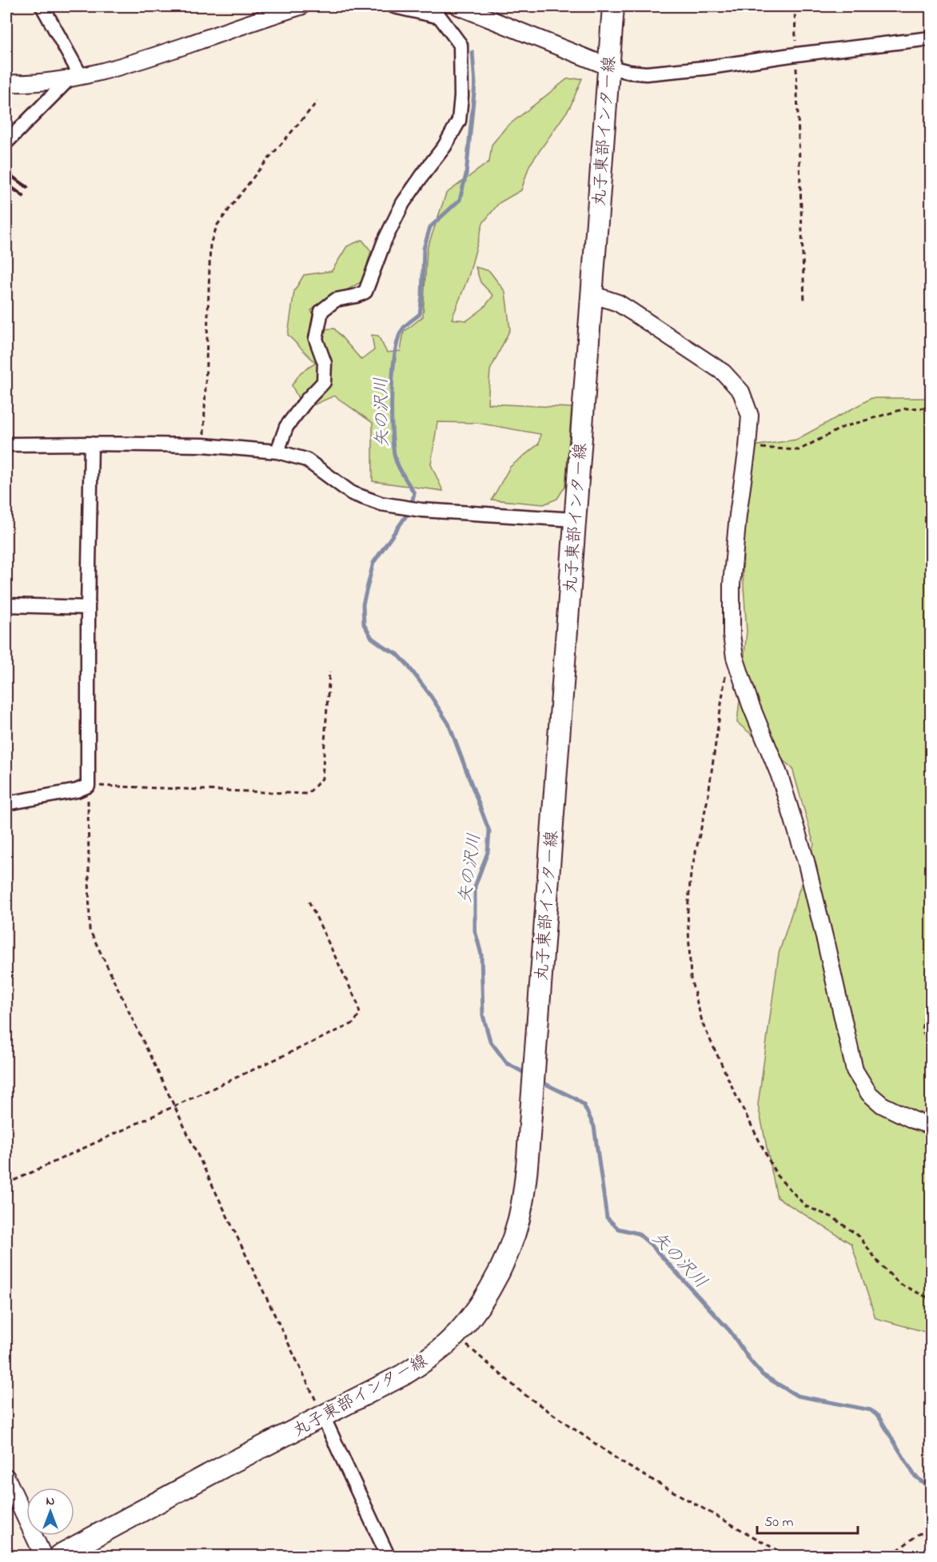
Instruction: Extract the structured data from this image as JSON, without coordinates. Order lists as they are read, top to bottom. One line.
{"streets":{"main road":["丸子東部インター線"]},"water":["矢の沢川"],"scale_bar":"50 m","north":"top"}
